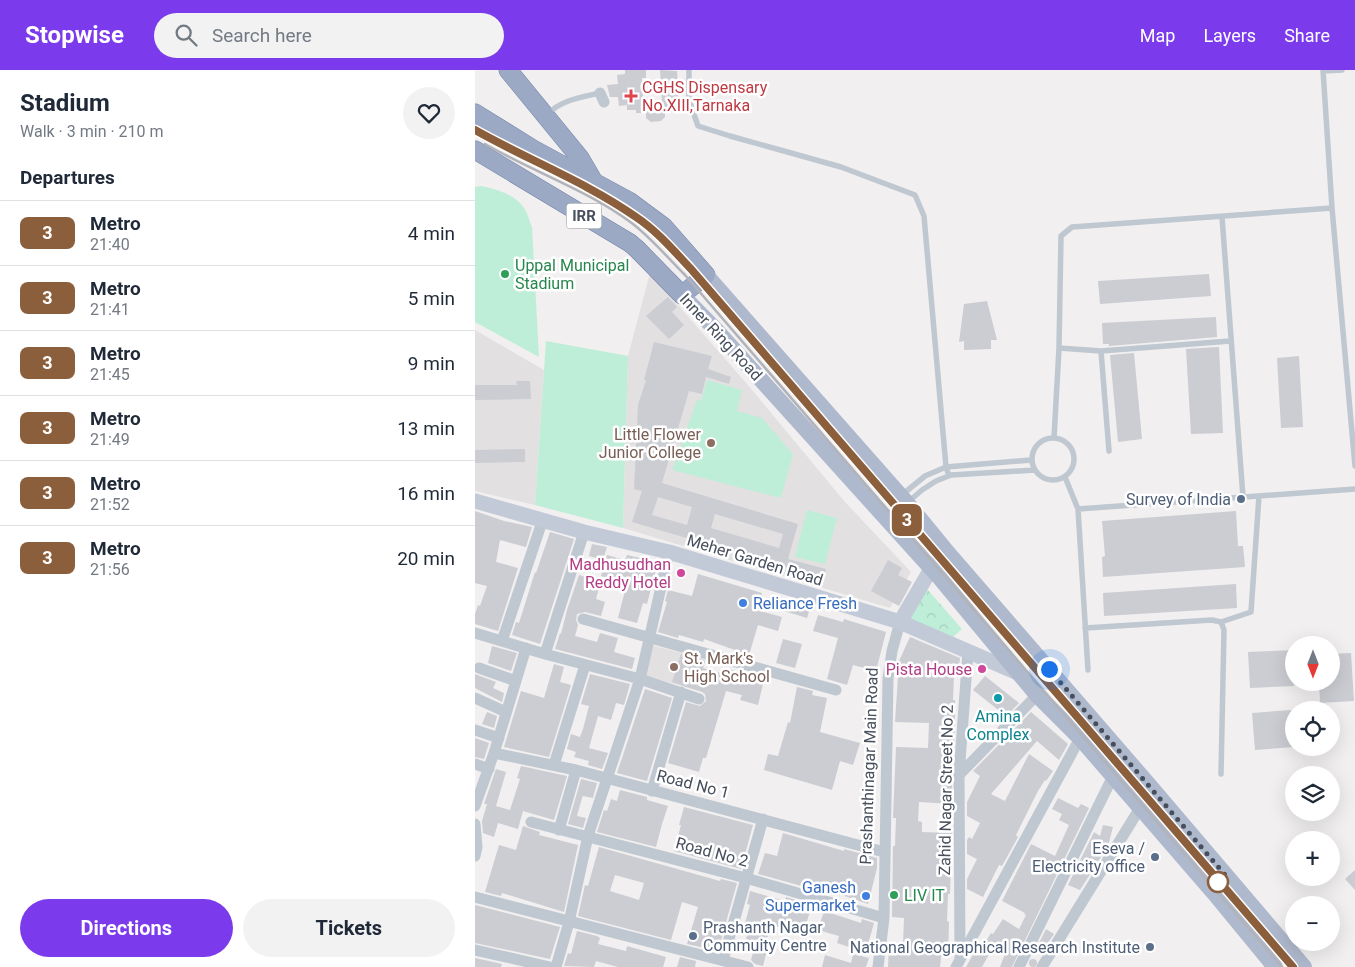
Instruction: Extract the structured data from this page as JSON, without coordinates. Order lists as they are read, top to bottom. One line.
{"streets":{"highway":["IRR","Inner Ring Road"],"main road":["Meher Garden Road","Prashanthinagar Main Road"],"street":["Road No 1","Zahid Nagar Street No 2","Road No 2"]},"crossings":[["IRR","Inner Ring Road"],["IRR","Meher Garden Road"],["IRR","Prashanthinagar Main Road"],["Inner Ring Road","Prashanthinagar Main Road"],["Meher Garden Road","Prashanthinagar Main Road"],["Meher Garden Road","Zahid Nagar Street No 2"],["Prashanthinagar Main Road","Road No 1"],["Prashanthinagar Main Road","Road No 2"]],"places":{"health":["CGHS Dispensary No.XIII,Tarnaka"],"other":["Uppal Municipal Stadium","Little Flower Junior College","Survey of India","Madhusudhan Reddy Hotel","Reliance Fresh","St. Mark's High School","Pista House","Amina Complex","Eseva / Electricity office","LIV IT","Ganesh Supermarket","Prashanth Nagar Commuity Centre","National Geographical Research Institute"]},"lines":["metro line 3"],"north":"bottom","page":{"header":"Stopwise","search":"Search here","nav":["Map","Layers","Share"],"heading":[["Stadium","Walk · 3 min · 210 m"],"Departures"],"on_map":"3","list":[{"mark":"3","name":"Metro","note":"21:40","value":"4 min"},{"mark":"3","name":"Metro","note":"21:41","value":"5 min"},{"mark":"3","name":"Metro","note":"21:45","value":"9 min"},{"mark":"3","name":"Metro","note":"21:49","value":"13 min"},{"mark":"3","name":"Metro","note":"21:52","value":"16 min"},{"mark":"3","name":"Metro","note":"21:56","value":"20 min"}],"map_buttons":["+","−"],"buttons":["Directions","Tickets"]}}
